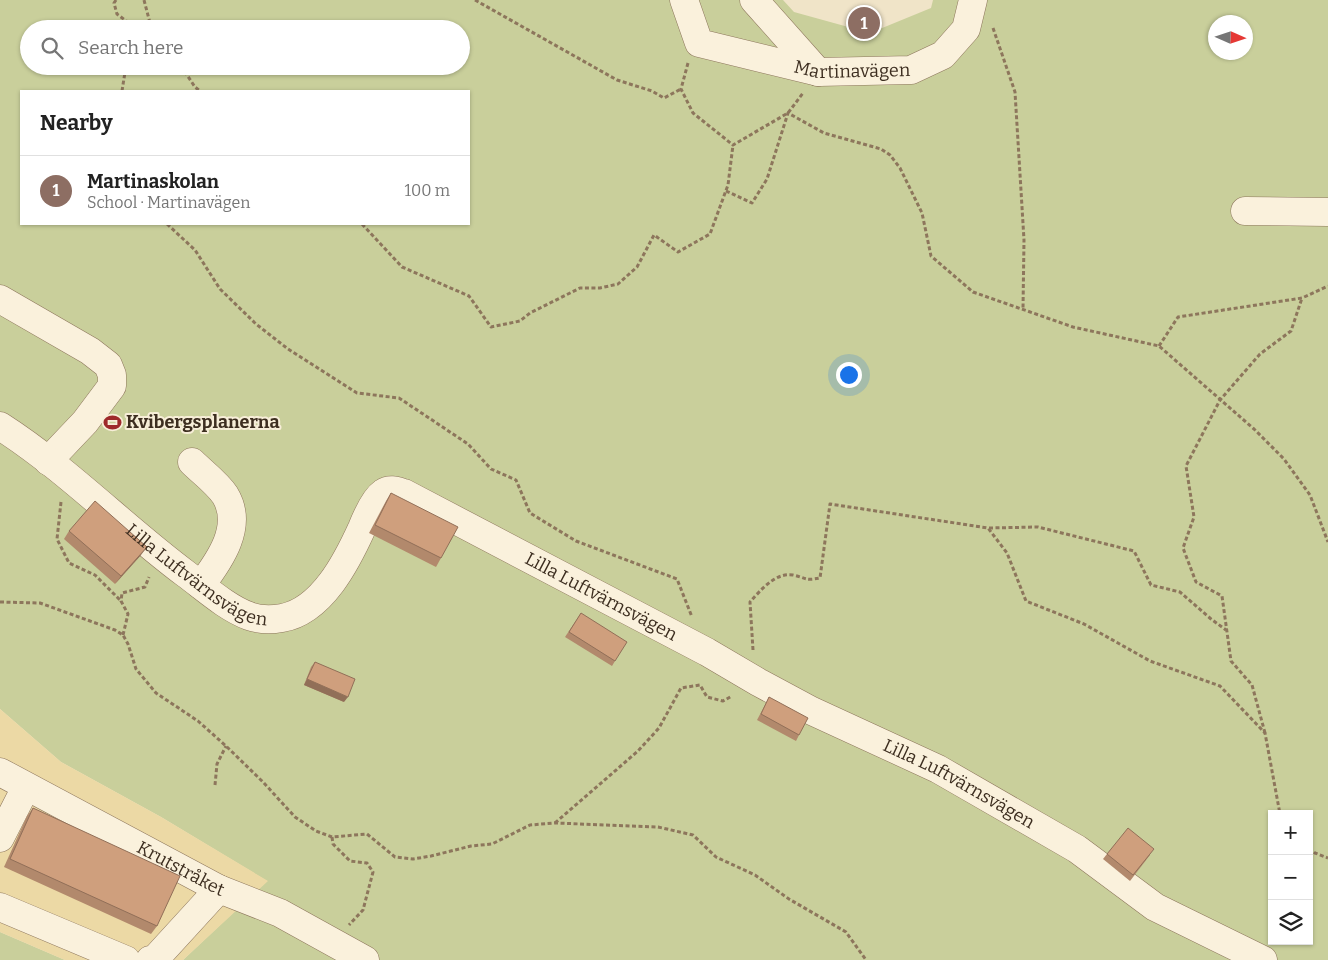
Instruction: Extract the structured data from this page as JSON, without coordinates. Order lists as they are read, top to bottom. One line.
{"streets":{"street":["Martinavägen","Lilla Luftvärnsvägen","Krutstråket"]},"places":{"sports":["Kvibergsplanerna"]},"north":"right","page":{"pins":"1","search":"Search here","heading":"Nearby","list":[{"mark":"1","name":"Martinaskolan","note":"School · Martinavägen","value":"100 m"}],"map_buttons":["+","−"]}}
